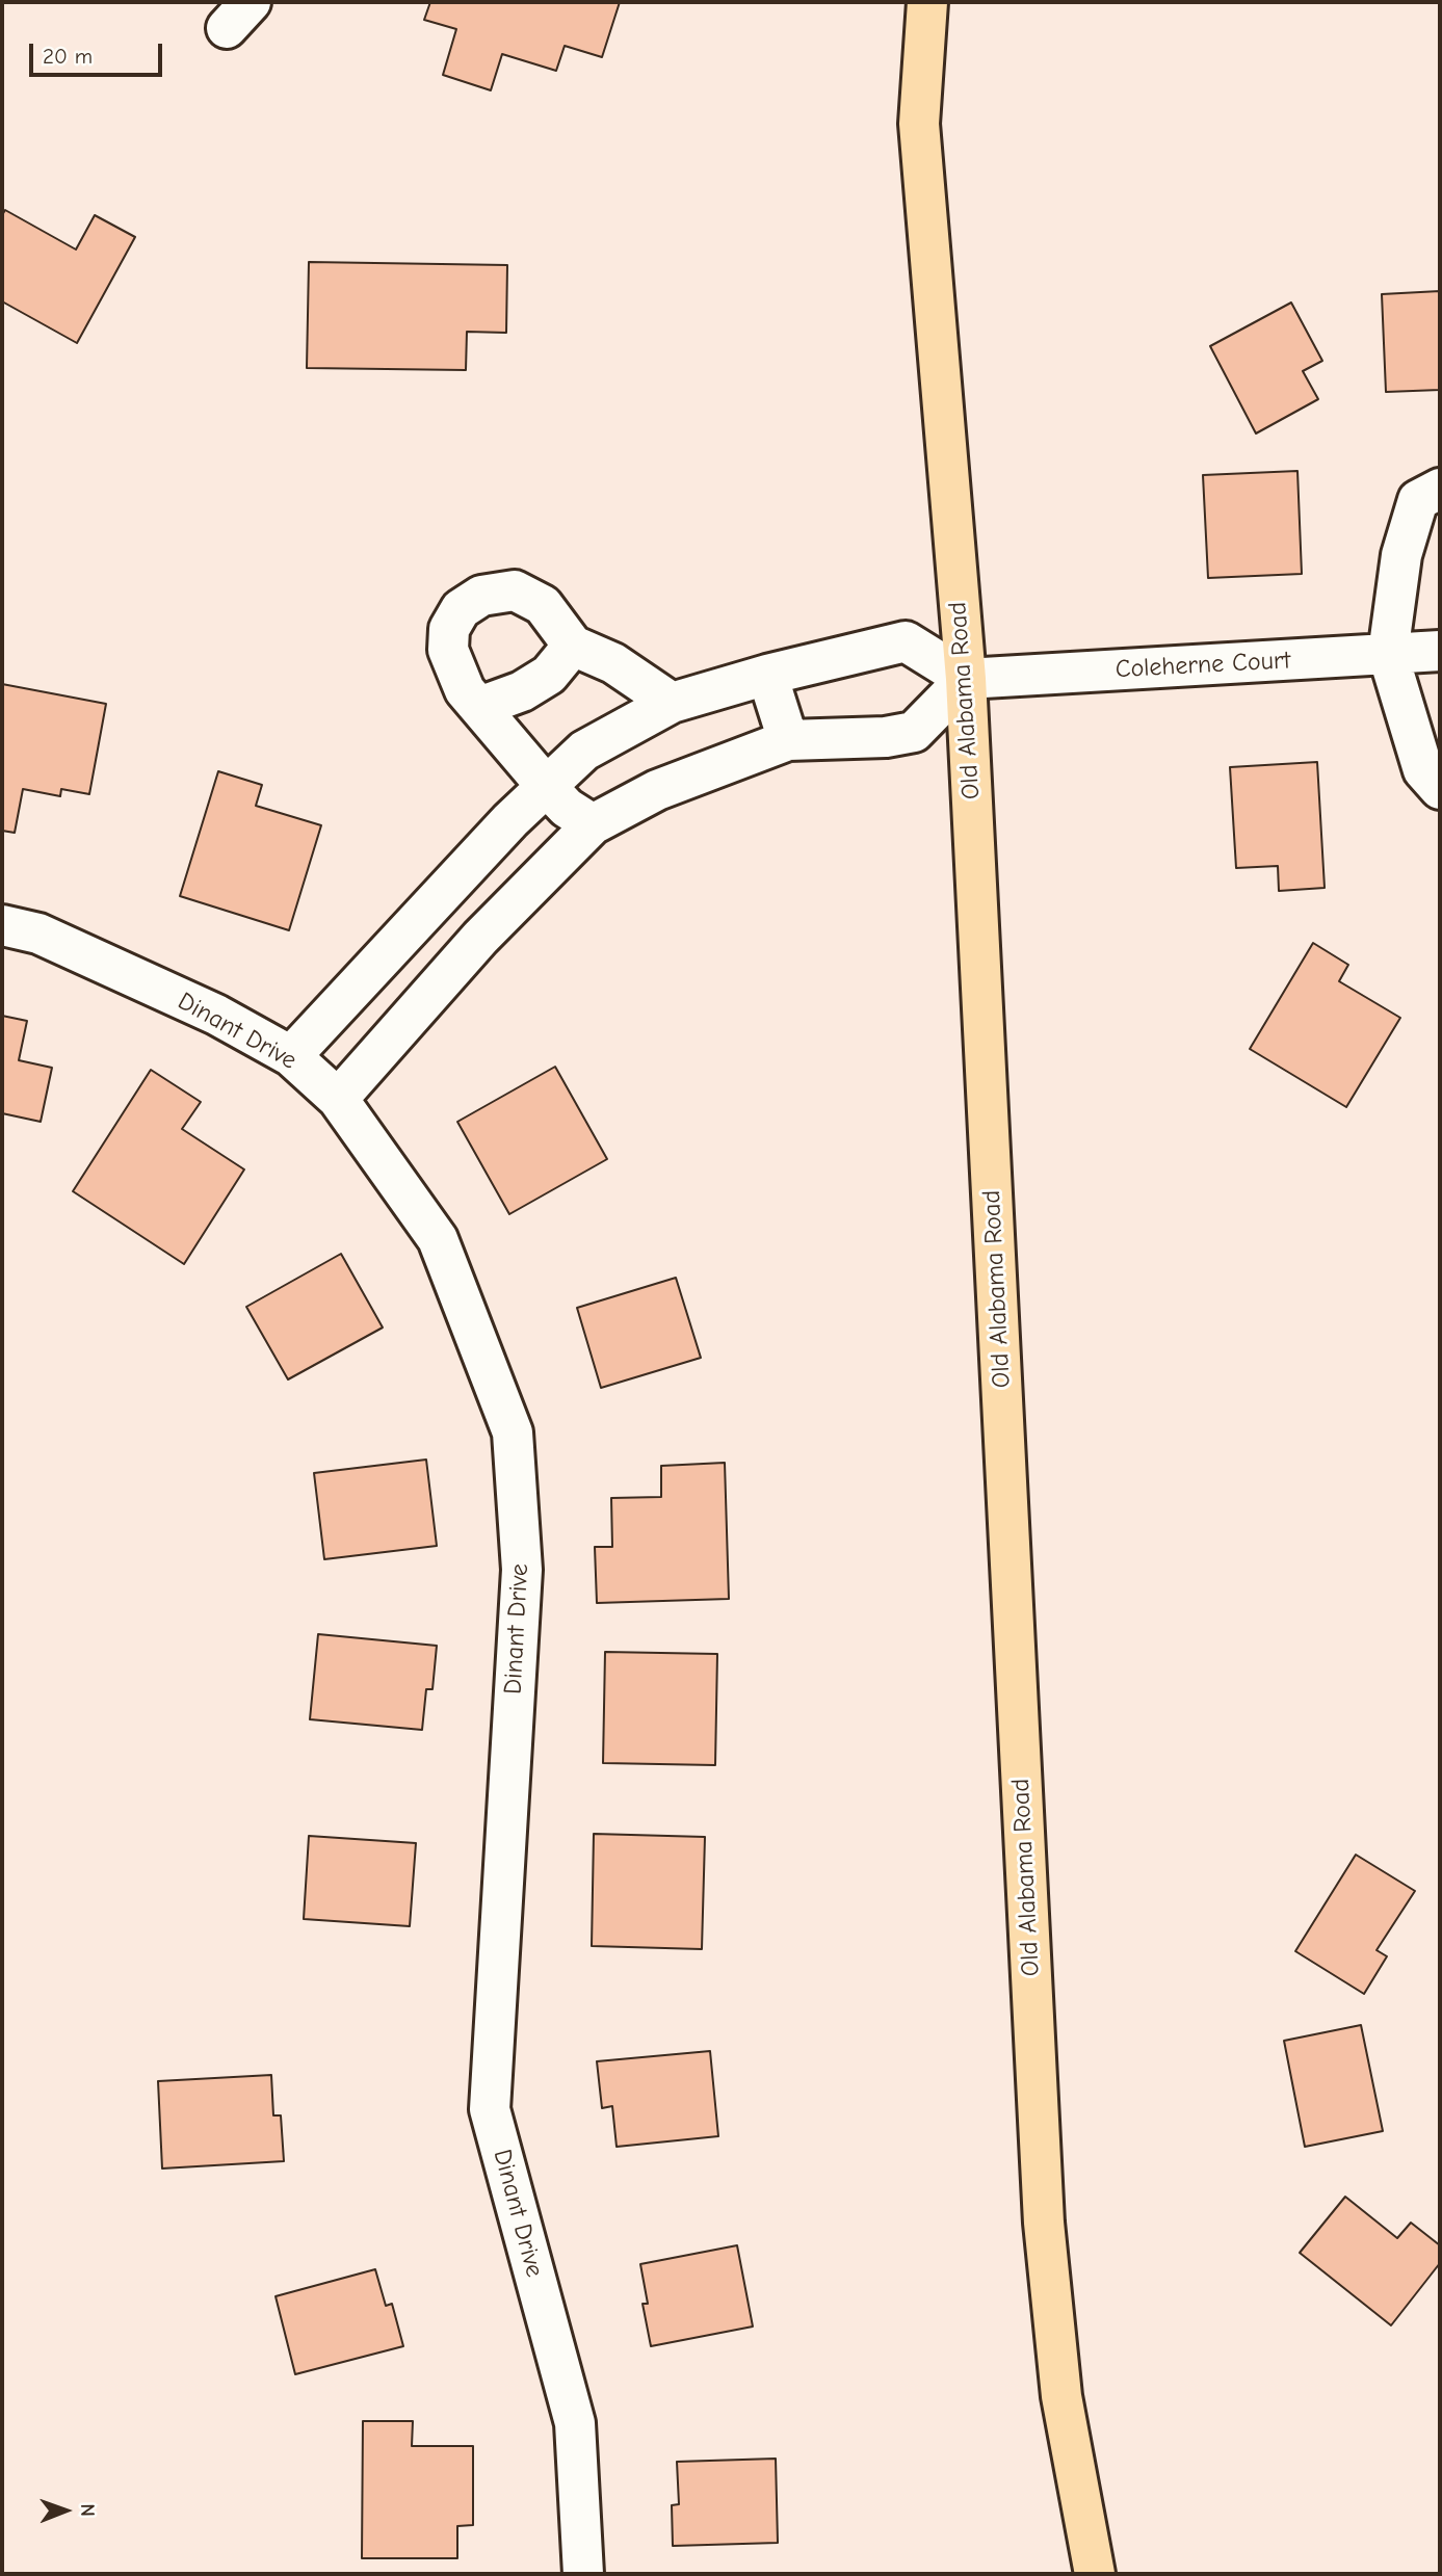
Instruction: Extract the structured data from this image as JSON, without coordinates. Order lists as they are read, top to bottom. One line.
{"streets":{"main road":["Old Alabama Road"],"street":["Coleherne Court","Dinant Drive"]},"crossings":[["Coleherne Court","Old Alabama Road"]],"scale_bar":"20 m","north":"right"}
